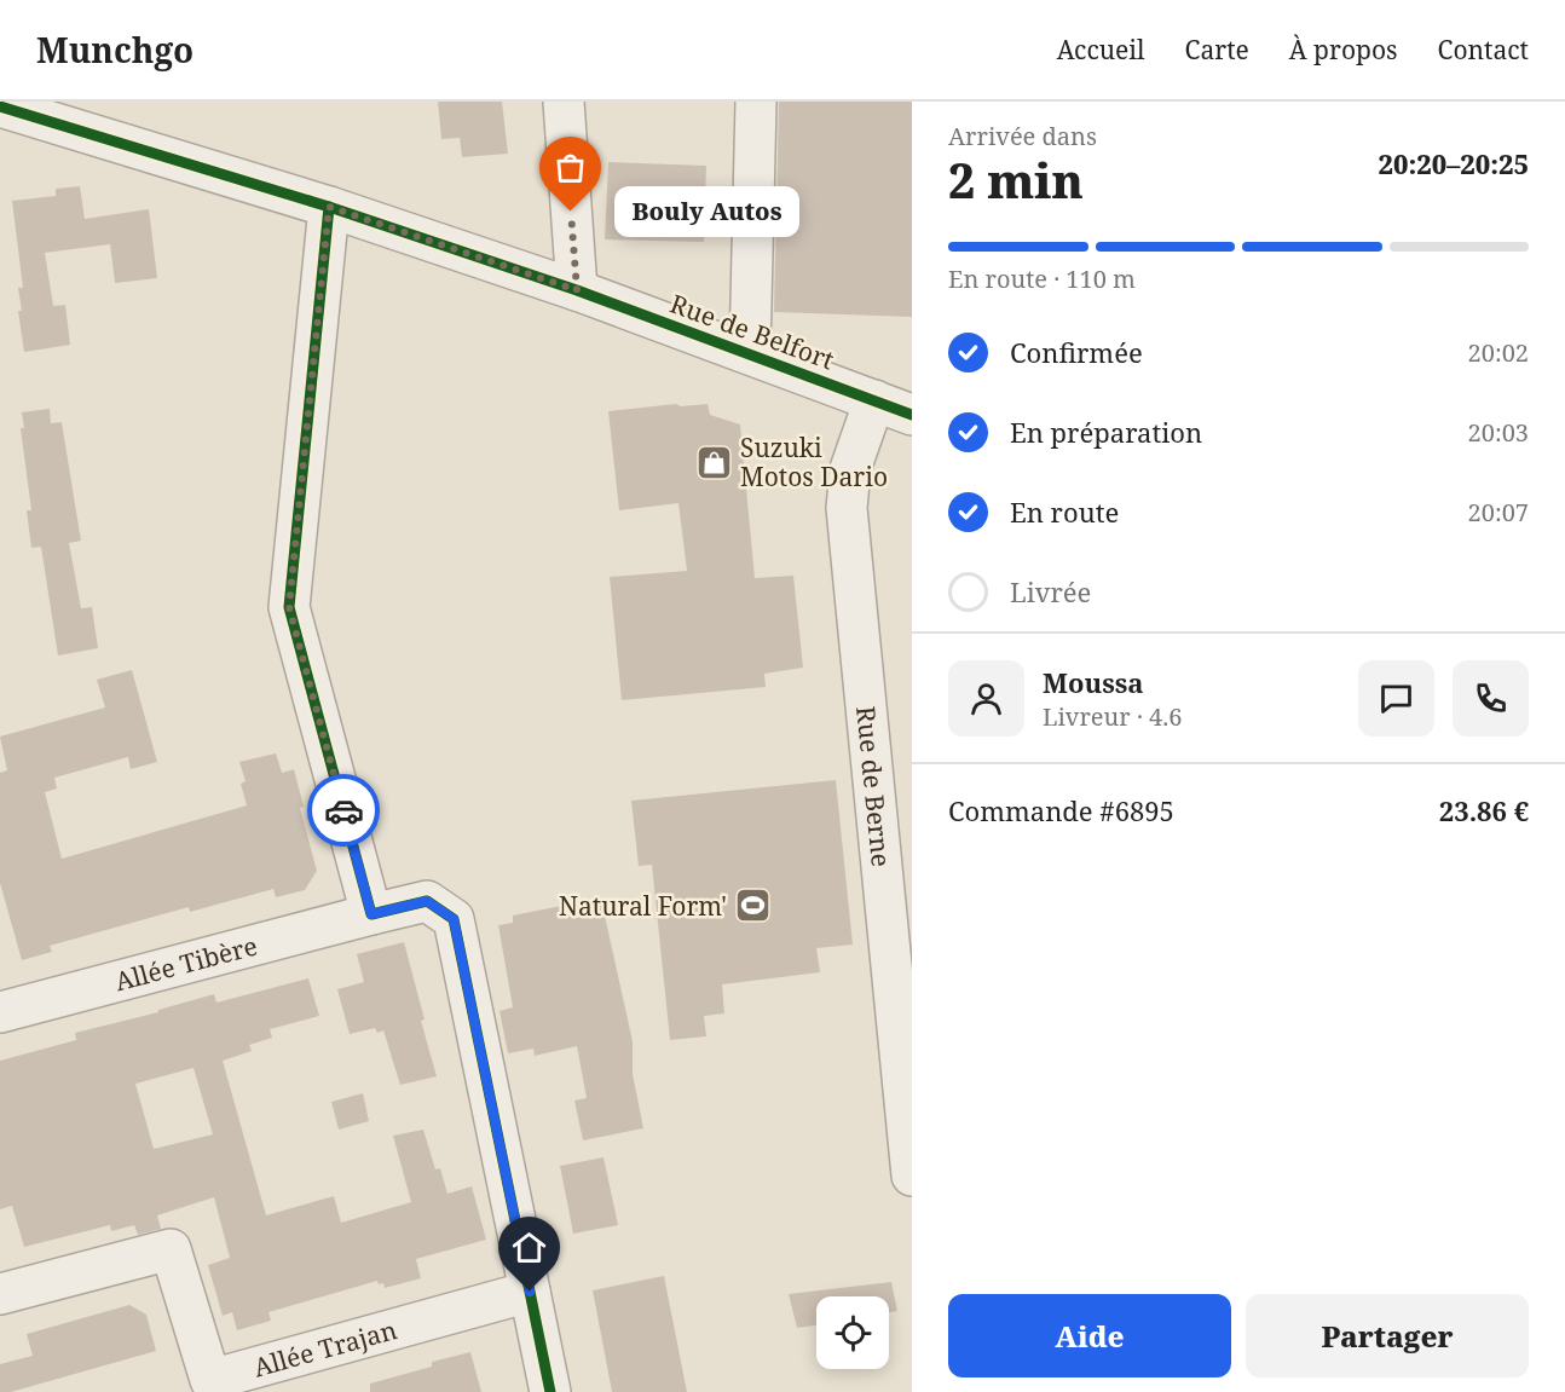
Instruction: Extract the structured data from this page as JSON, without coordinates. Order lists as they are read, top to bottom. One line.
{"streets":{"street":["Rue de Belfort","Rue de Berne","Allée Tibère","Allée Trajan"]},"crossings":[["Rue de Belfort","Rue de Berne"],["Allée Tibère","Allée Trajan"]],"places":{"other":["Bouly Autos"],"shop":["Suzuki Motos Dario"],"sports":["Natural Form'"]},"page":{"header":"Munchgo","nav":["Accueil","Carte","À propos","Contact"],"heading":["2 min","Arrivée dans","20:20–20:25"],"panel":["Moussa","Livreur · 4.6","Commande #6895","23.86 €"],"bubble":"Bouly Autos","bar":"En route · 110 m","list":[["Confirmée","20:02"],["En préparation","20:03"],["En route","20:07"],"Livrée"],"buttons":["Aide","Partager"]}}
